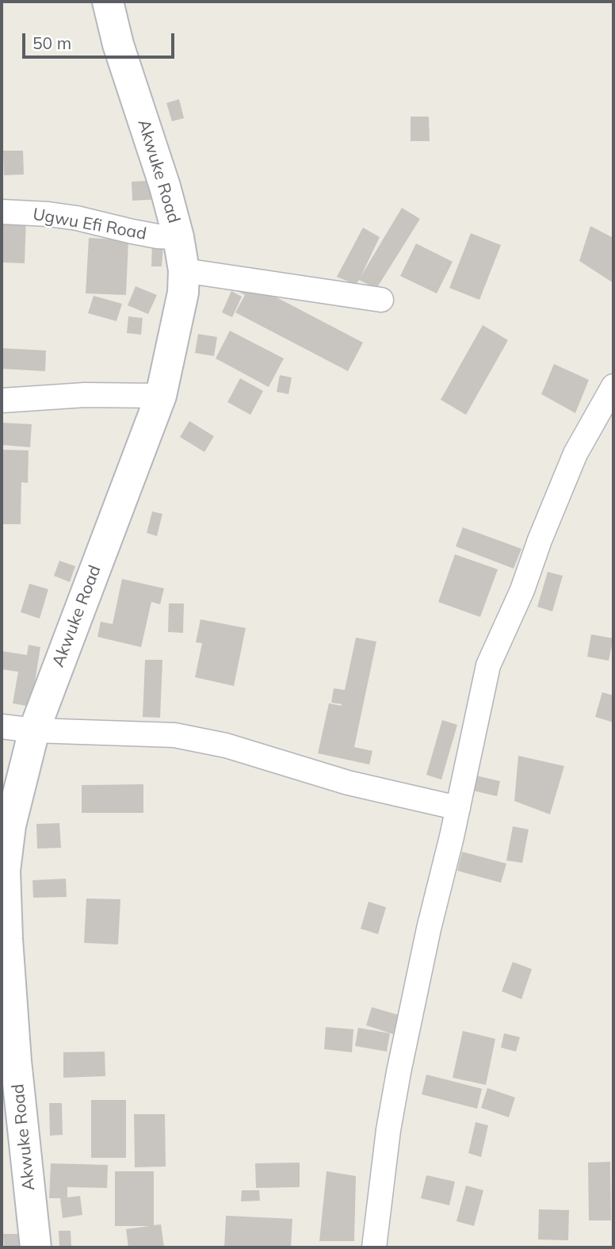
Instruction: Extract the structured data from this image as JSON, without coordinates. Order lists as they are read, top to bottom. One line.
{"streets":{"main road":["Akwuke Road"],"street":["Ugwu Efi Road"]},"crossings":[["Akwuke Road","Ugwu Efi Road"]],"scale_bar":"50 m"}
